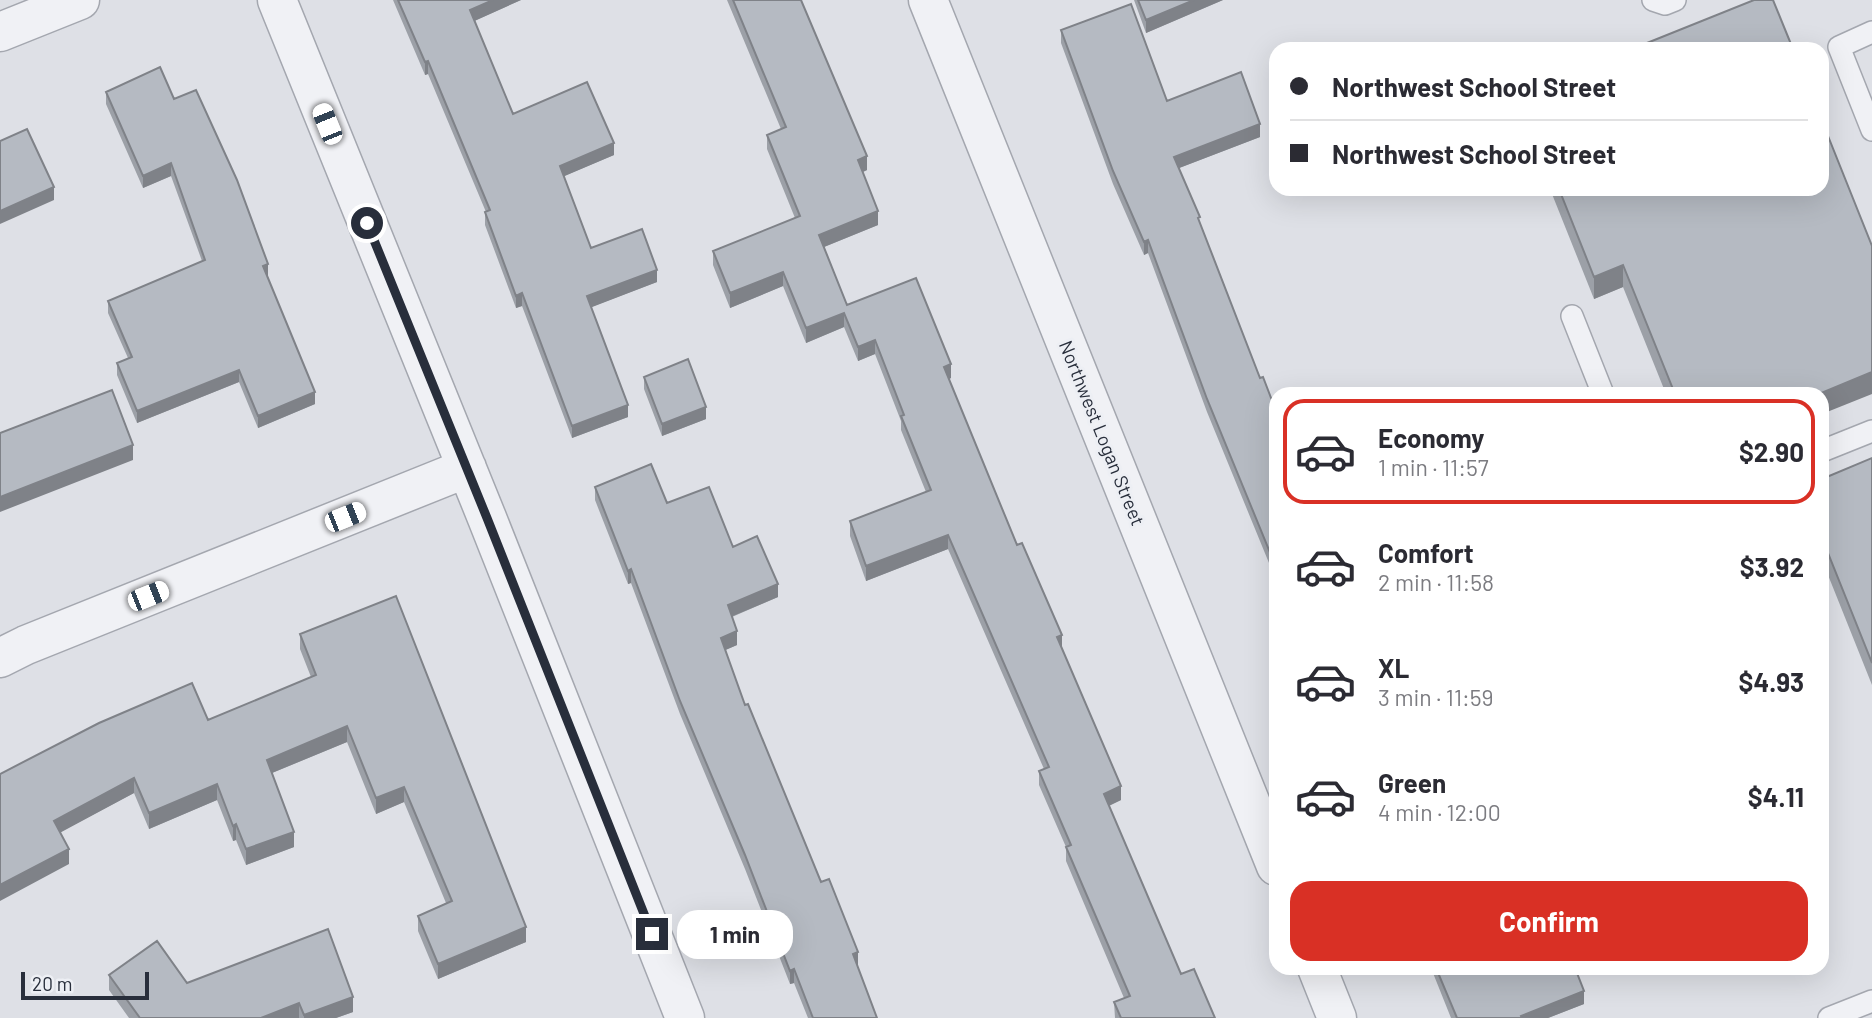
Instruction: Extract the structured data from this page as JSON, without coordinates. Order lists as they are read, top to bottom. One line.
{"streets":{"street":["Northwest Logan Street"]},"scale_bar":"20 m","page":{"banner":["Northwest School Street","Northwest School Street"],"list":[{"name":"Economy","note":"1 min · 11:57","value":"$2.90"},{"name":"Comfort","note":"2 min · 11:58","value":"$3.92"},{"name":"XL","note":"3 min · 11:59","value":"$4.93"},{"name":"Green","note":"4 min · 12:00","value":"$4.11"}],"buttons":"Confirm","bubble":"1 min","scale":"20 m"}}
